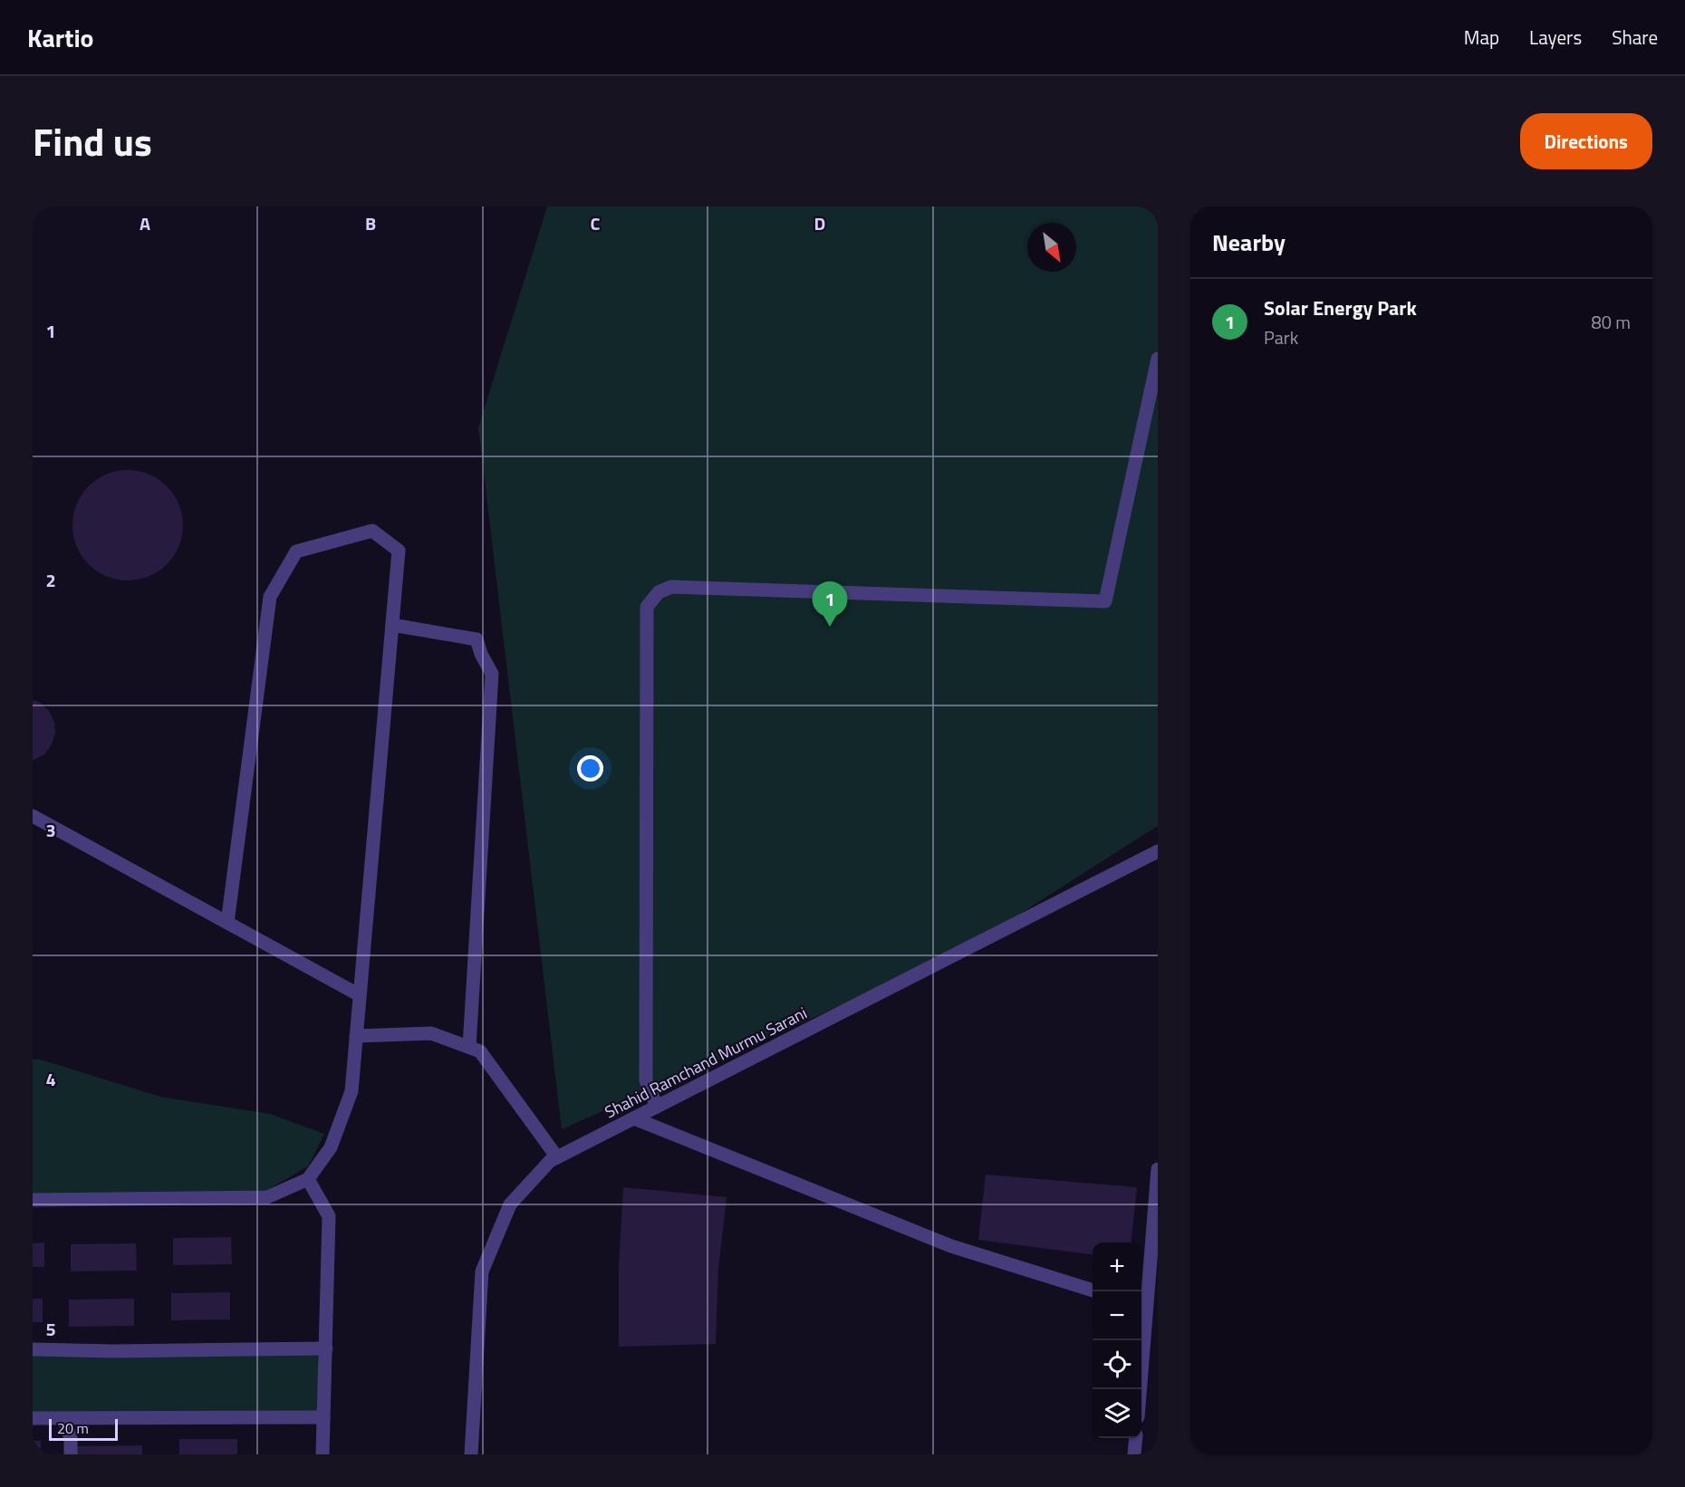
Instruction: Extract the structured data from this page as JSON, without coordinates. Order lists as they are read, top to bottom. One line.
{"streets":{"street":["Shahid Ramchand Murmu Sarani"]},"scale_bar":"20 m","north":"bottom right","page":{"header":"Kartio","nav":["Map","Layers","Share"],"title":"Find us","buttons":"Directions","heading":"Nearby","list":[{"mark":"1","name":"Solar Energy Park","note":"Park","value":"80 m"}],"pins":"1","map_buttons":["+","−"],"scale":"20 m"},"grid":{"columns":["A","B","C","D"],"rows":["1","2","3","4","5"]}}
